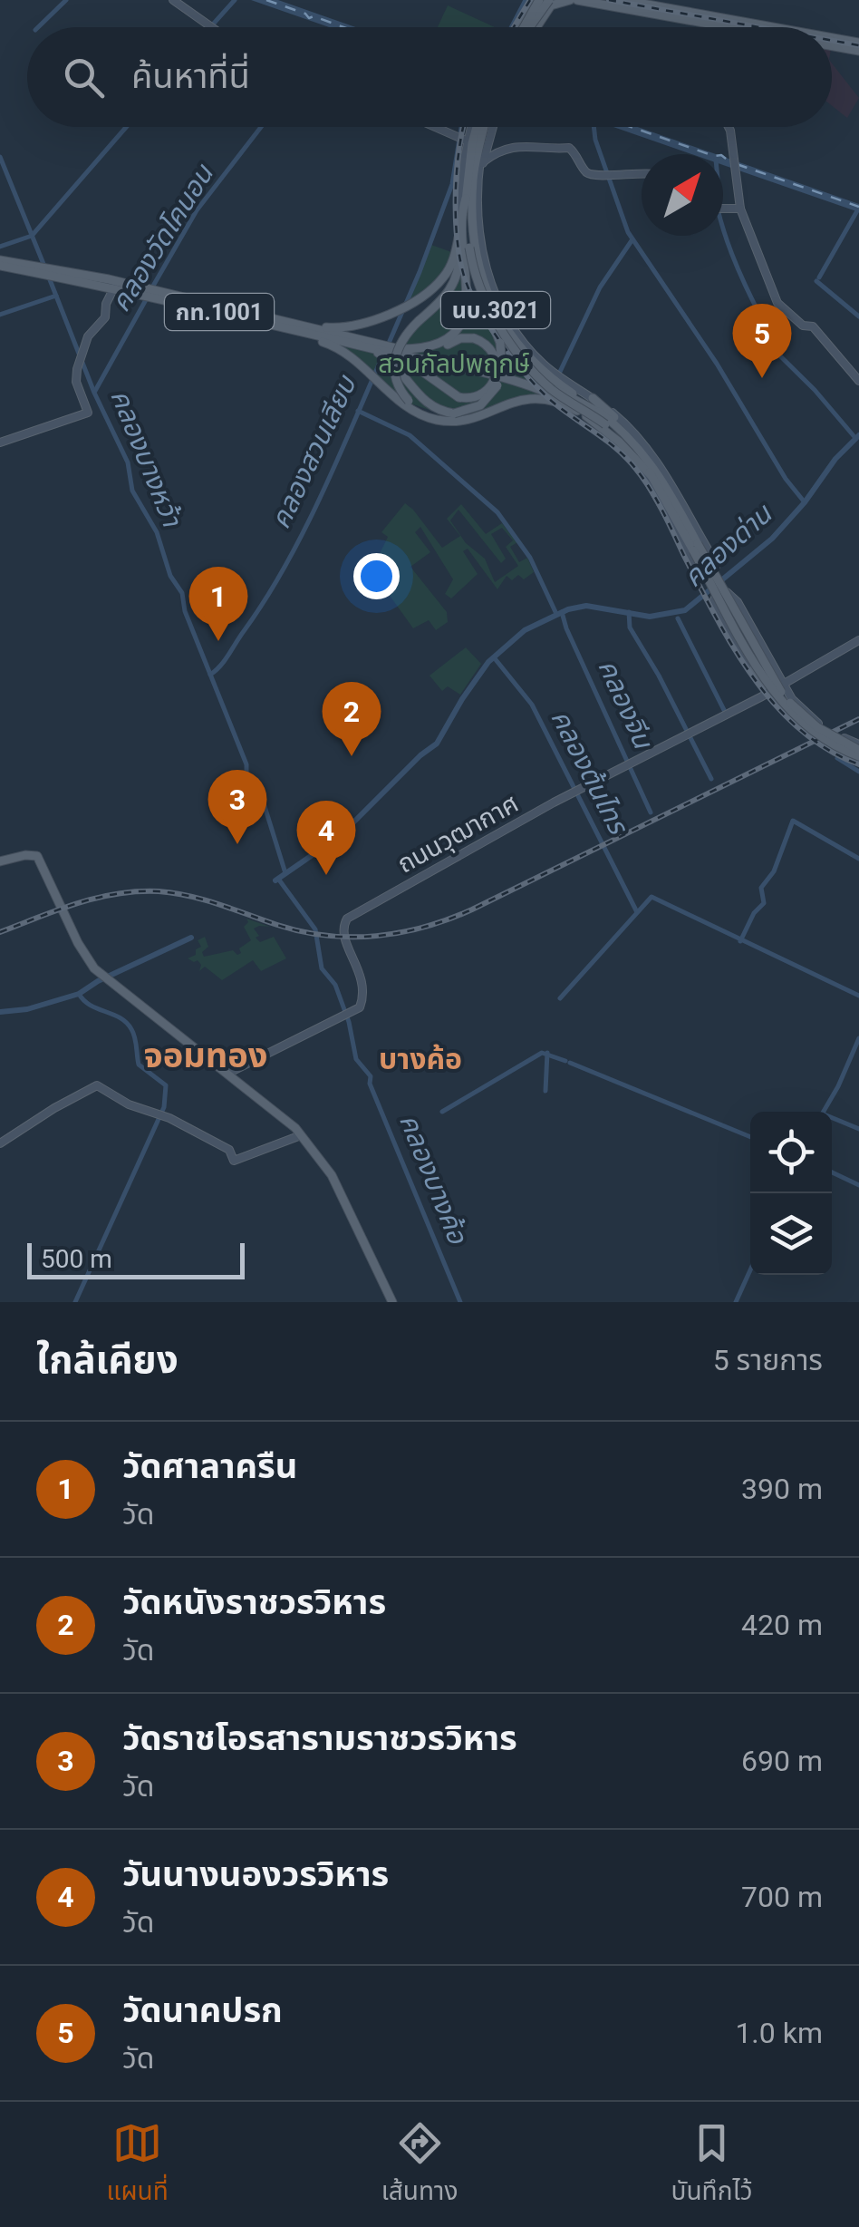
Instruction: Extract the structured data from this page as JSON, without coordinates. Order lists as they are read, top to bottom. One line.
{"streets":{"main road":["นบ.3021","กท.1001","ถนนวุฒากาศ"]},"crossings":[["นบ.3021","กท.1001"]],"districts":["จอมทอง","บางค้อ"],"water":["คลองวัดโคนอน","คลองสวนเลียบ","คลองบางหว้า","คลองด่าน","คลองจีน","คลองต้นไทร","คลองบางค้อ"],"parks":["สวนกัลปพฤกษ์"],"scale_bar":"500 m","north":"top right","page":{"search":"ค้นหาที่นี่","pins":["5","1","2","3","4"],"scale":"500 m","heading":["ใกล้เคียง","5 รายการ"],"list":[{"mark":"1","name":"วัดศาลาครืน","note":"วัด","value":"390 m"},{"mark":"2","name":"วัดหนังราชวรวิหาร","note":"วัด","value":"420 m"},{"mark":"3","name":"วัดราชโอรสารามราชวรวิหาร","note":"วัด","value":"690 m"},{"mark":"4","name":"วันนางนองวรวิหาร","note":"วัด","value":"700 m"},{"mark":"5","name":"วัดนาคปรก","note":"วัด","value":"1.0 km"}],"nav":["แผนที่","เส้นทาง","บันทึกไว้"]}}
